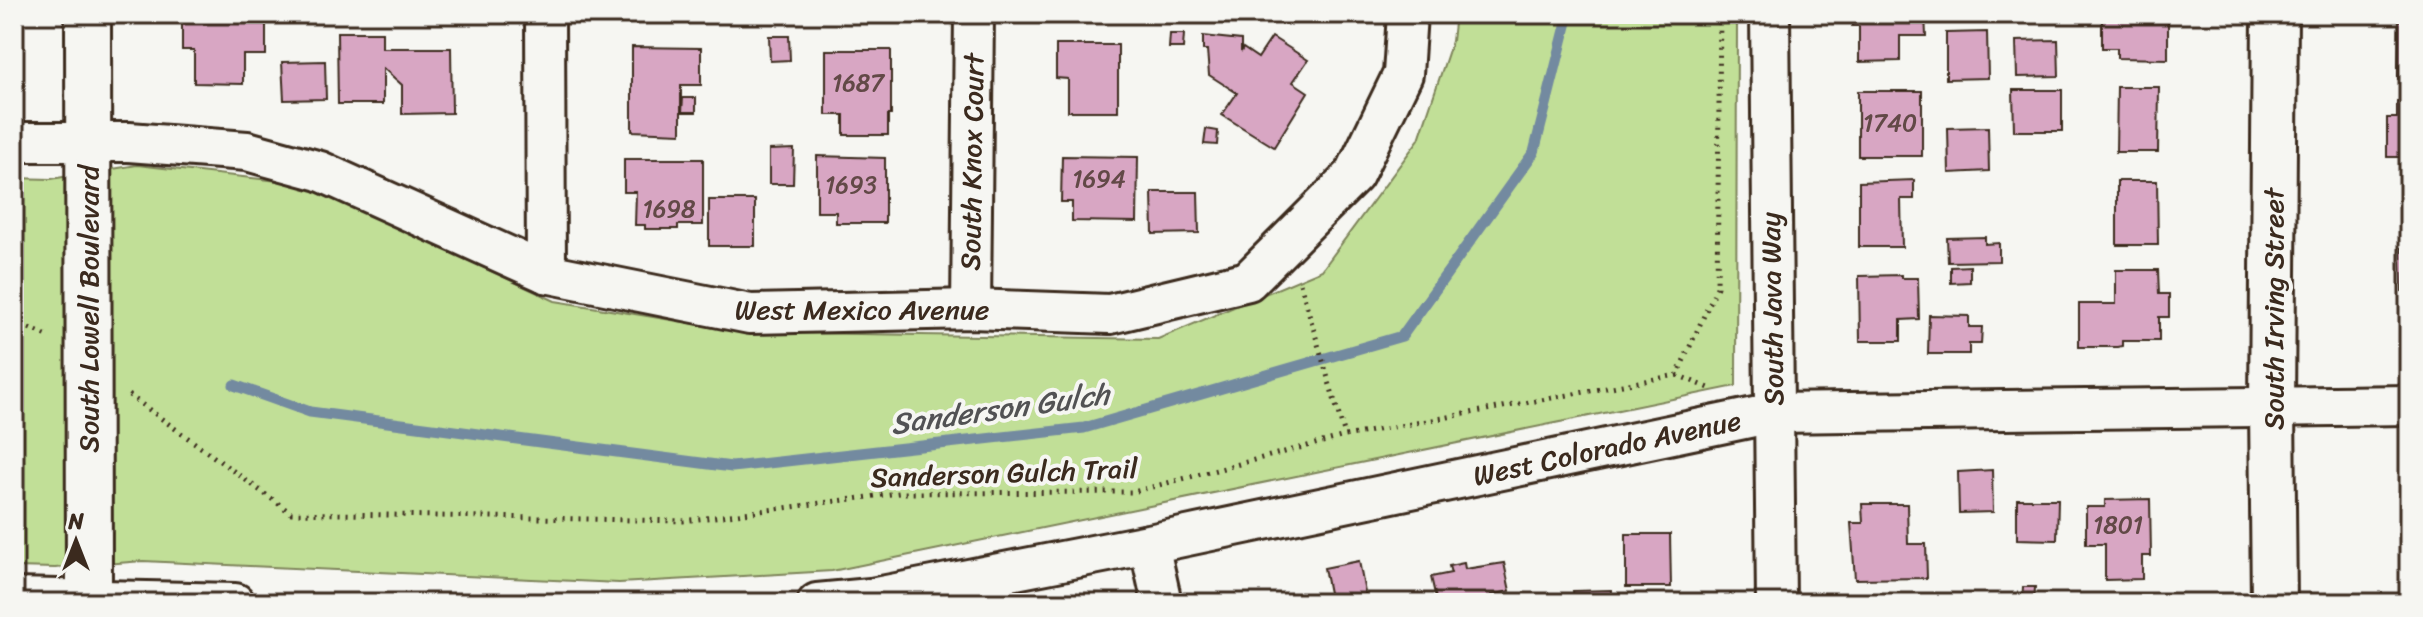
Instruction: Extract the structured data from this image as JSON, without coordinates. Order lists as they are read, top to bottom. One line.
{"streets":{"street":["South Knox Court","South Lowell Boulevard","West Mexico Avenue","South Java Way","South Irving Street","West Colorado Avenue"],"path":["Sanderson Gulch Trail"]},"crossings":[["South Knox Court","West Mexico Avenue"],["South Lowell Boulevard","West Mexico Avenue"],["South Lowell Boulevard","Sanderson Gulch Trail"],["South Java Way","West Colorado Avenue"],["South Irving Street","West Colorado Avenue"]],"water":["Sanderson Gulch"],"house_numbers":["1687","1740","1694","1693","1698","1801"],"north":"top"}
